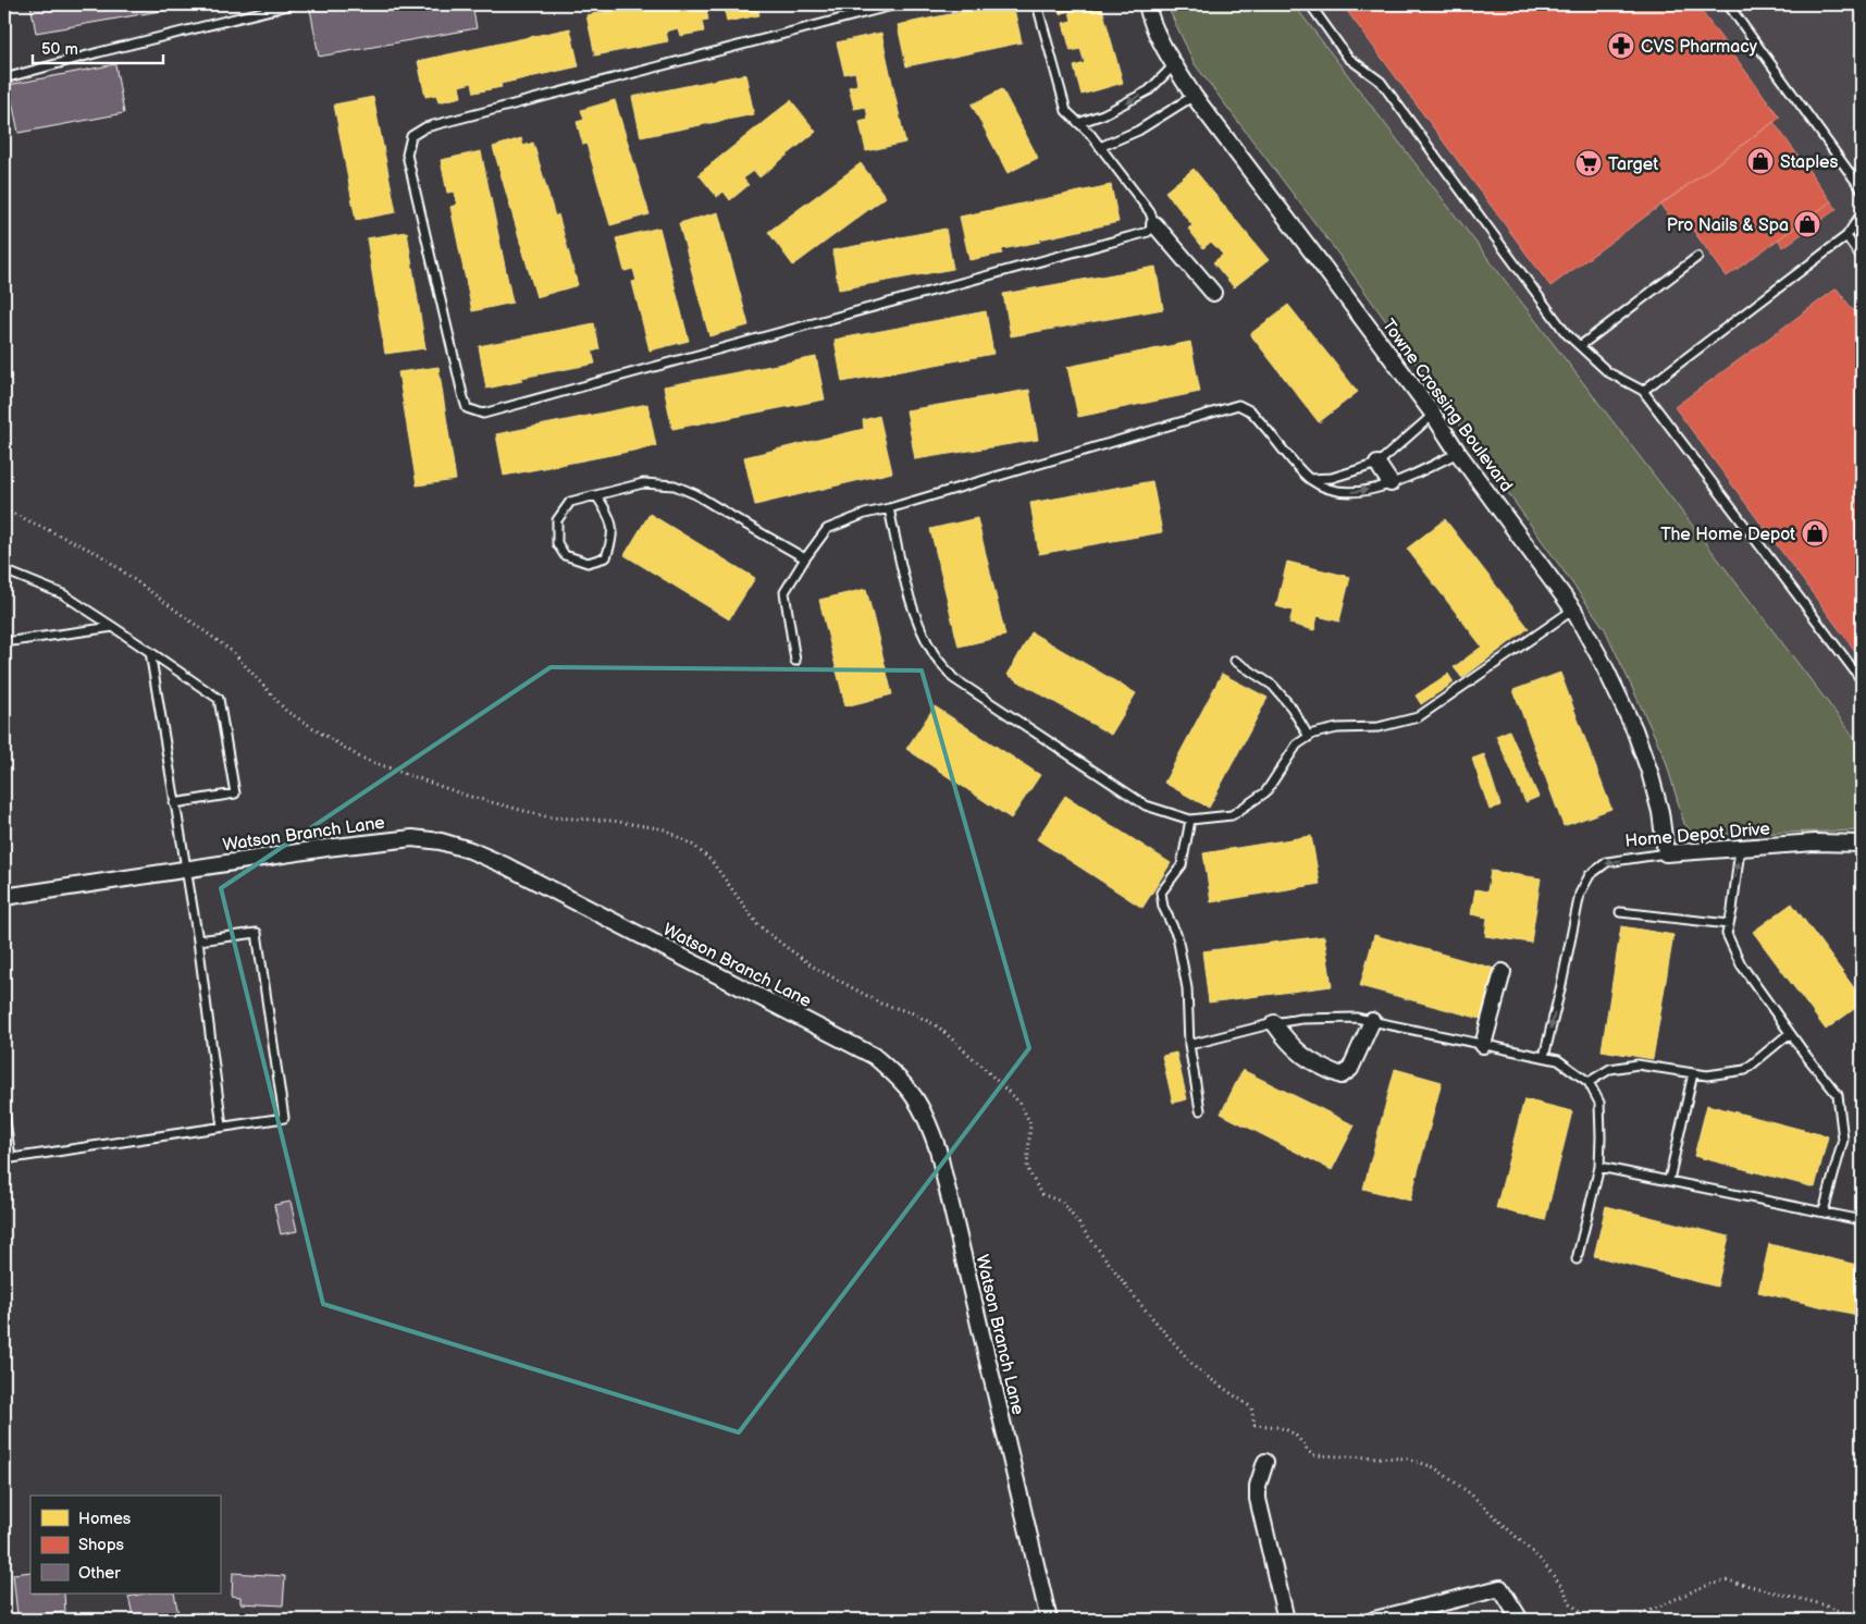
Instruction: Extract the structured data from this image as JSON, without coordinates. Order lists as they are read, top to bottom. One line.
{"streets":{"street":["Towne Crossing Boulevard","Watson Branch Lane","Home Depot Drive"]},"crossings":[["Towne Crossing Boulevard","Home Depot Drive"]],"one_way":["Home Depot Drive"],"places":{"pharmacy":["CVS Pharmacy"],"shop":["Staples","Pro Nails & Spa","The Home Depot"],"supermarket":["Target"]},"legend":["Homes","Shops","Other"],"scale_bar":"50 m"}
